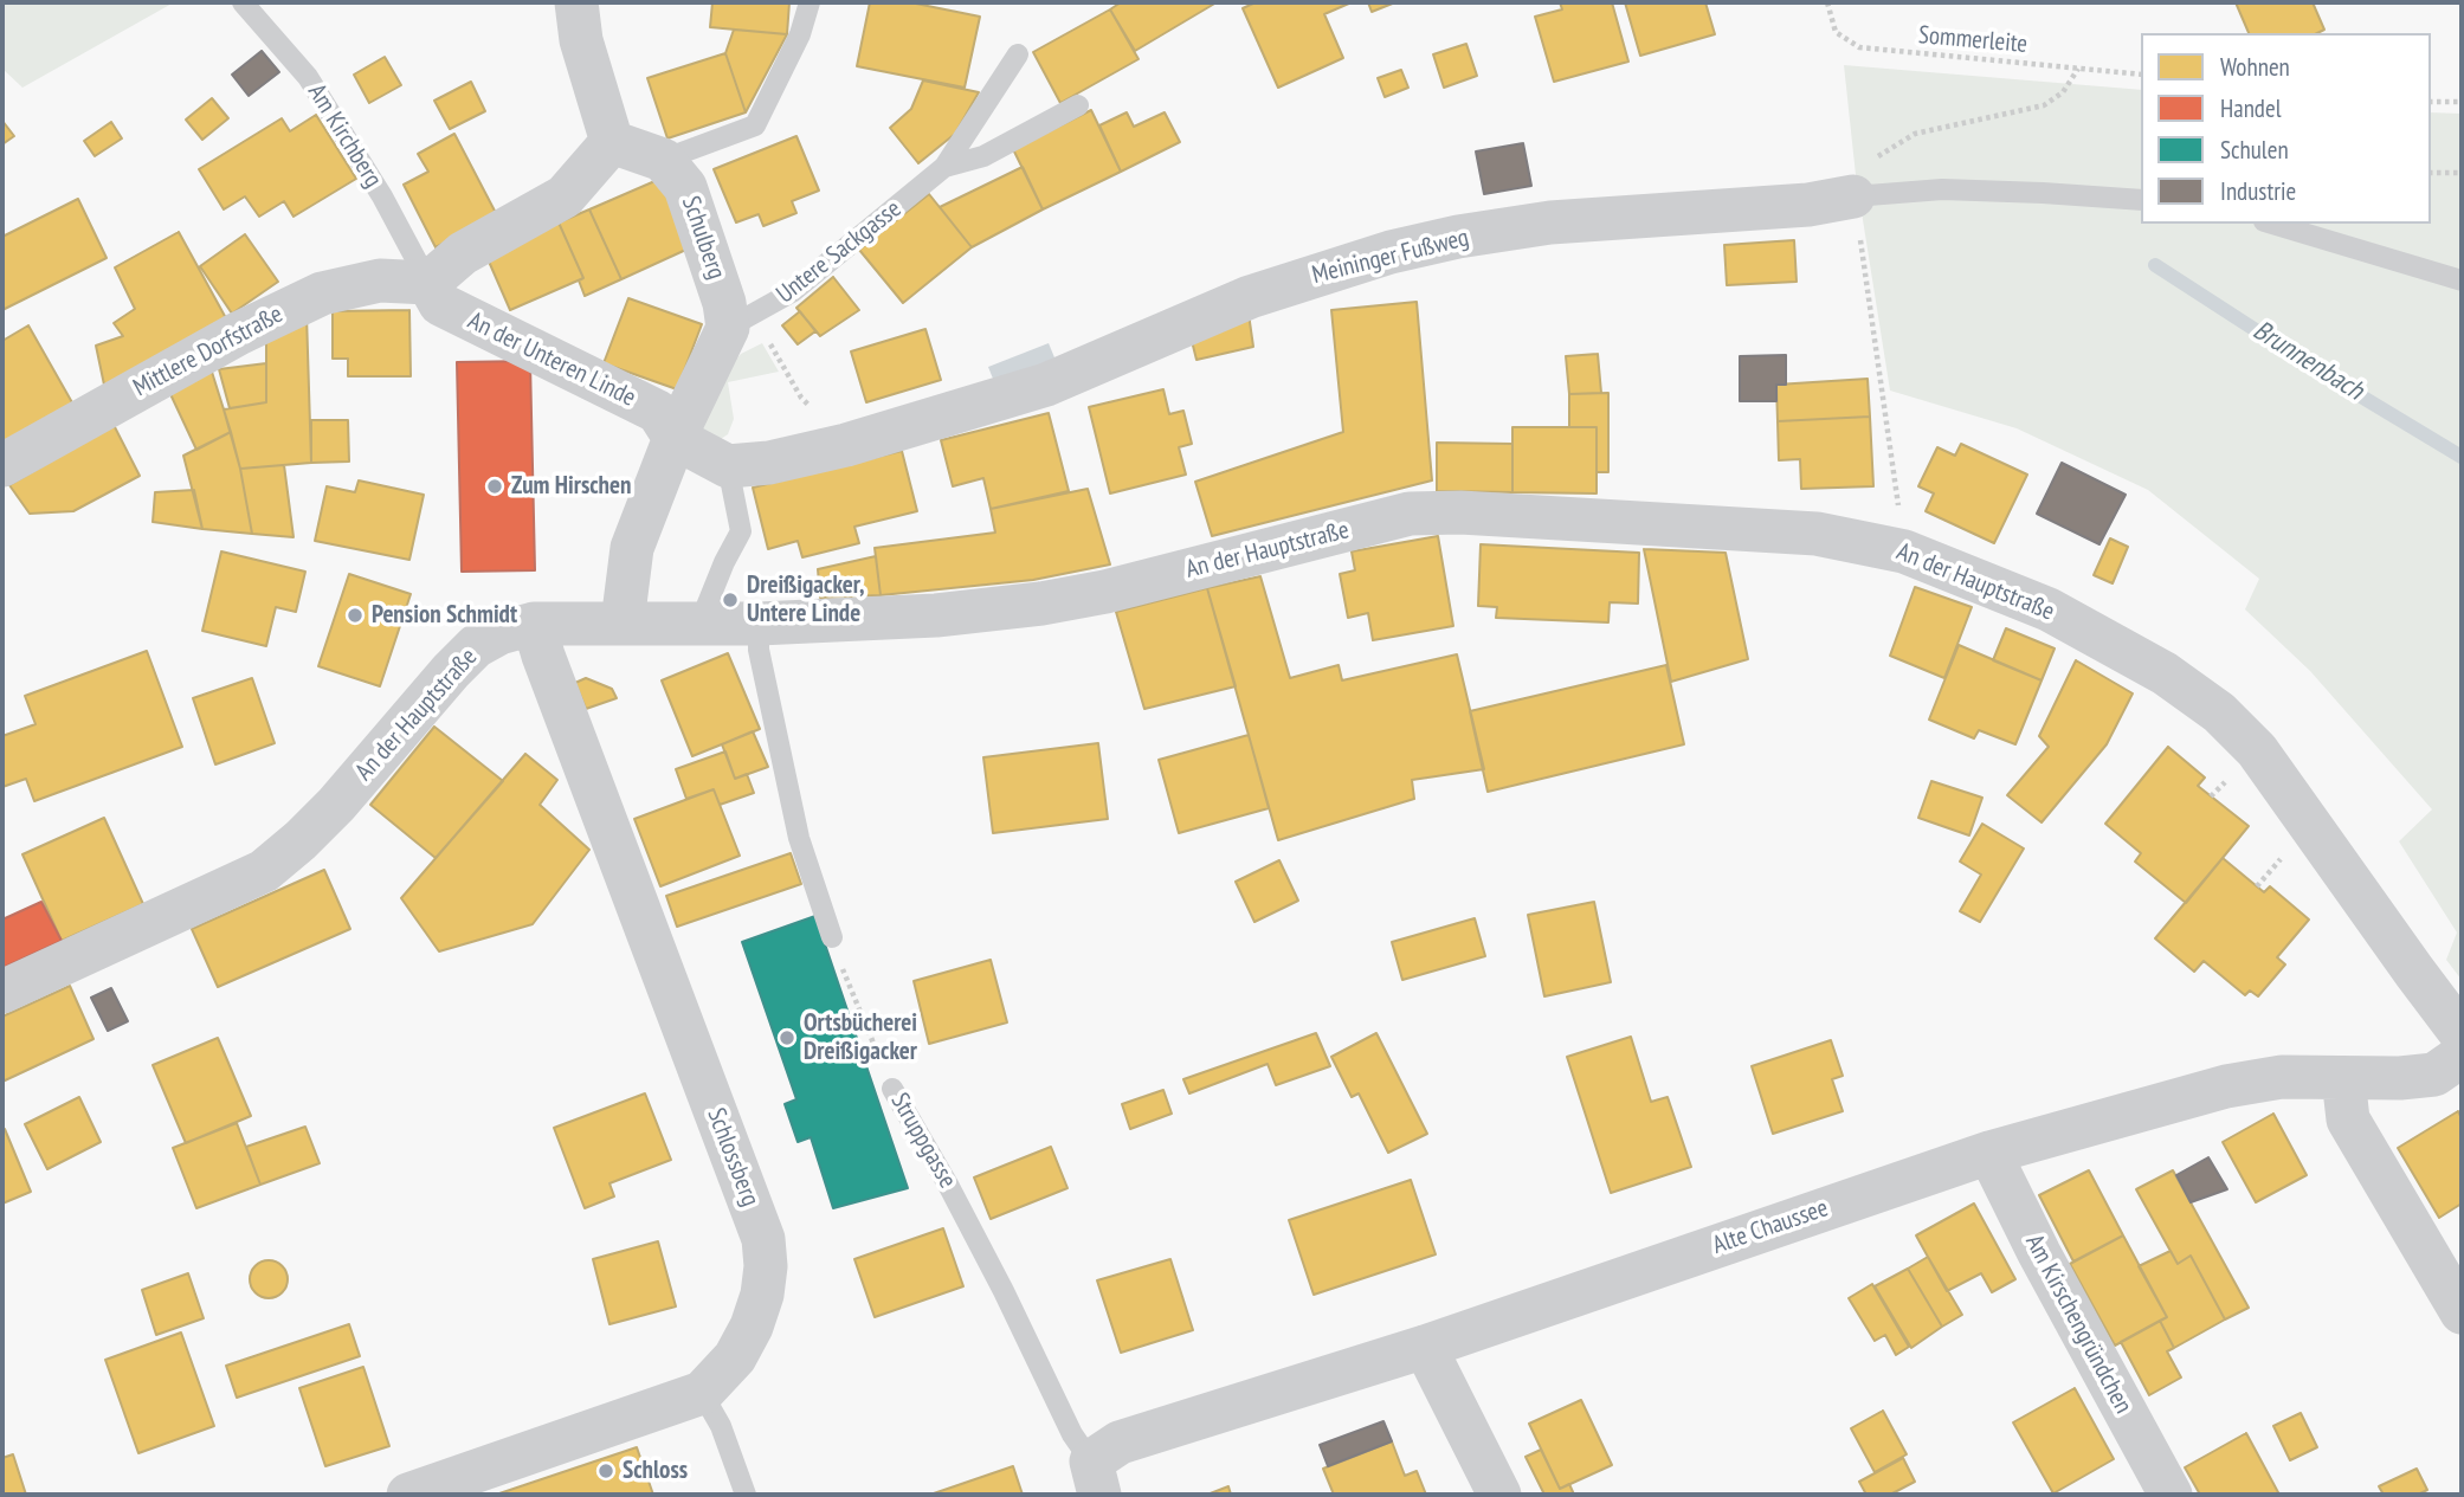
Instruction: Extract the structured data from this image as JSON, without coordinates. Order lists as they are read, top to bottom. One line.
{"streets":{"street":["Schulberg","Meininger Fußweg","Mittlere Dorfstraße","An der Unteren Linde","An der Hauptstraße","Schlossberg","Alte Chaussee","Am Kirschengründchen"],"lane":["Am Kirchberg","Untere Sackgasse","Struppgasse"],"path":["Sommerleite"]},"crossings":[["Am Kirchberg","Mittlere Dorfstraße"],["Am Kirchberg","An der Unteren Linde"],["Schulberg","Untere Sackgasse"],["Mittlere Dorfstraße","An der Unteren Linde"],["An der Hauptstraße","Schlossberg"],["Struppgasse","Alte Chaussee"],["Alte Chaussee","Am Kirschengründchen"]],"water":["Brunnenbach"],"places":["Zum Hirschen","Dreißigacker, Untere Linde","Pension Schmidt","Ortsbücherei Dreißigacker","Schloss"],"legend":["Wohnen","Handel","Schulen","Industrie"]}
